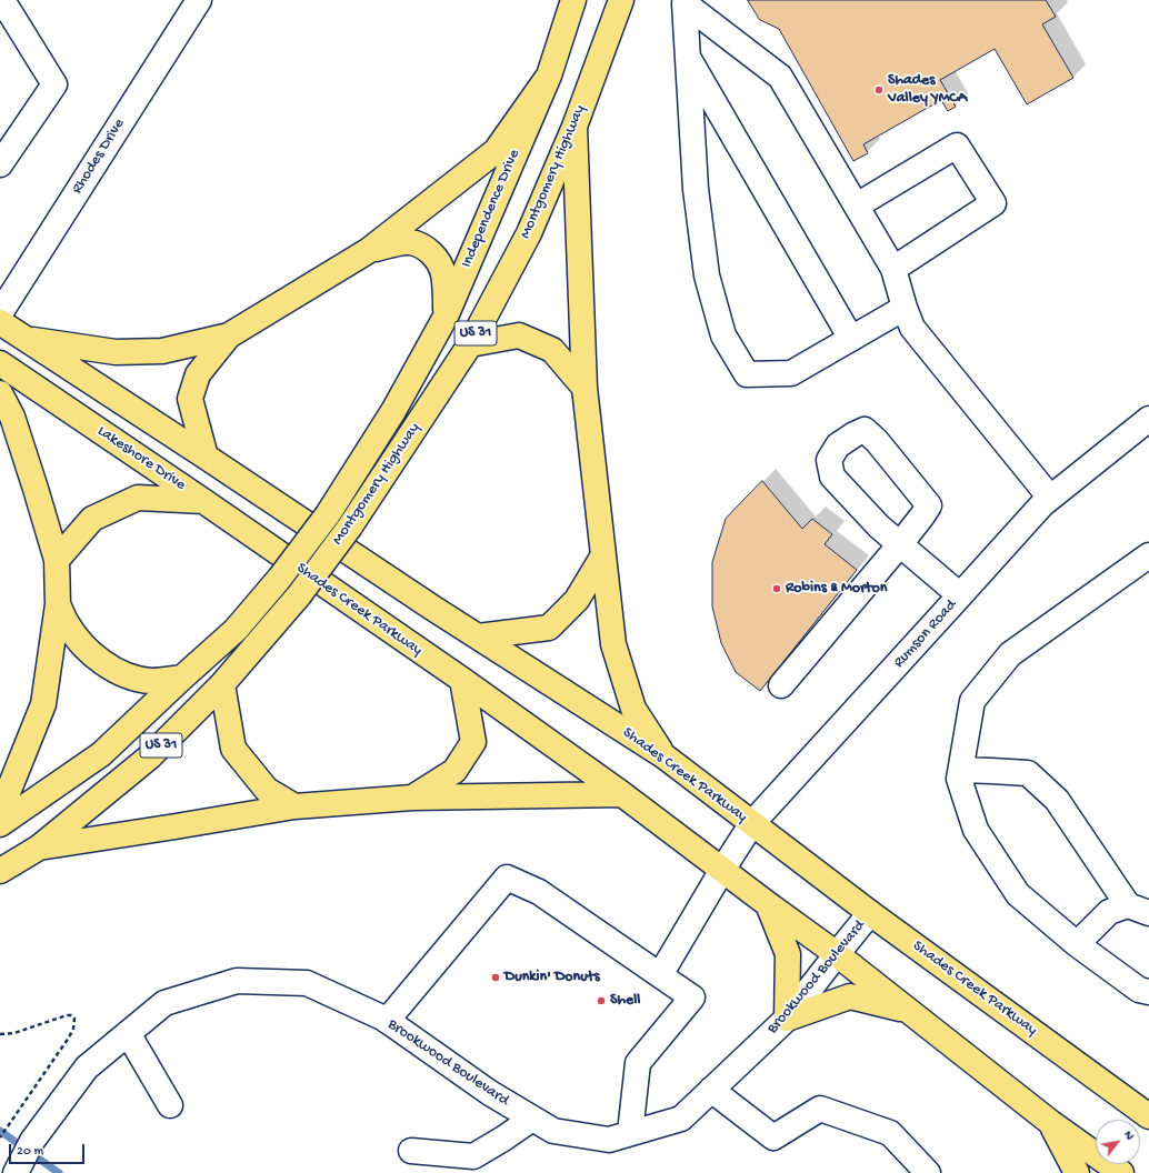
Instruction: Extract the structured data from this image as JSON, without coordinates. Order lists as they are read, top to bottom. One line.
{"streets":{"main road":["Montgomery Highway","Independence Drive","US 31","Lakeshore Drive","Shades Creek Parkway"],"street":["Rhodes Drive","Rumson Road","Brookwood Boulevard"]},"crossings":[["Montgomery Highway","Independence Drive"],["Montgomery Highway","Lakeshore Drive"],["Montgomery Highway","Shades Creek Parkway"],["Lakeshore Drive","Shades Creek Parkway"],["Shades Creek Parkway","Rumson Road"],["Shades Creek Parkway","Brookwood Boulevard"]],"places":["Shades Valley YMCA","Robins & Morton","Dunkin' Donuts","Shell"],"scale_bar":"20 m","north":"top right"}
